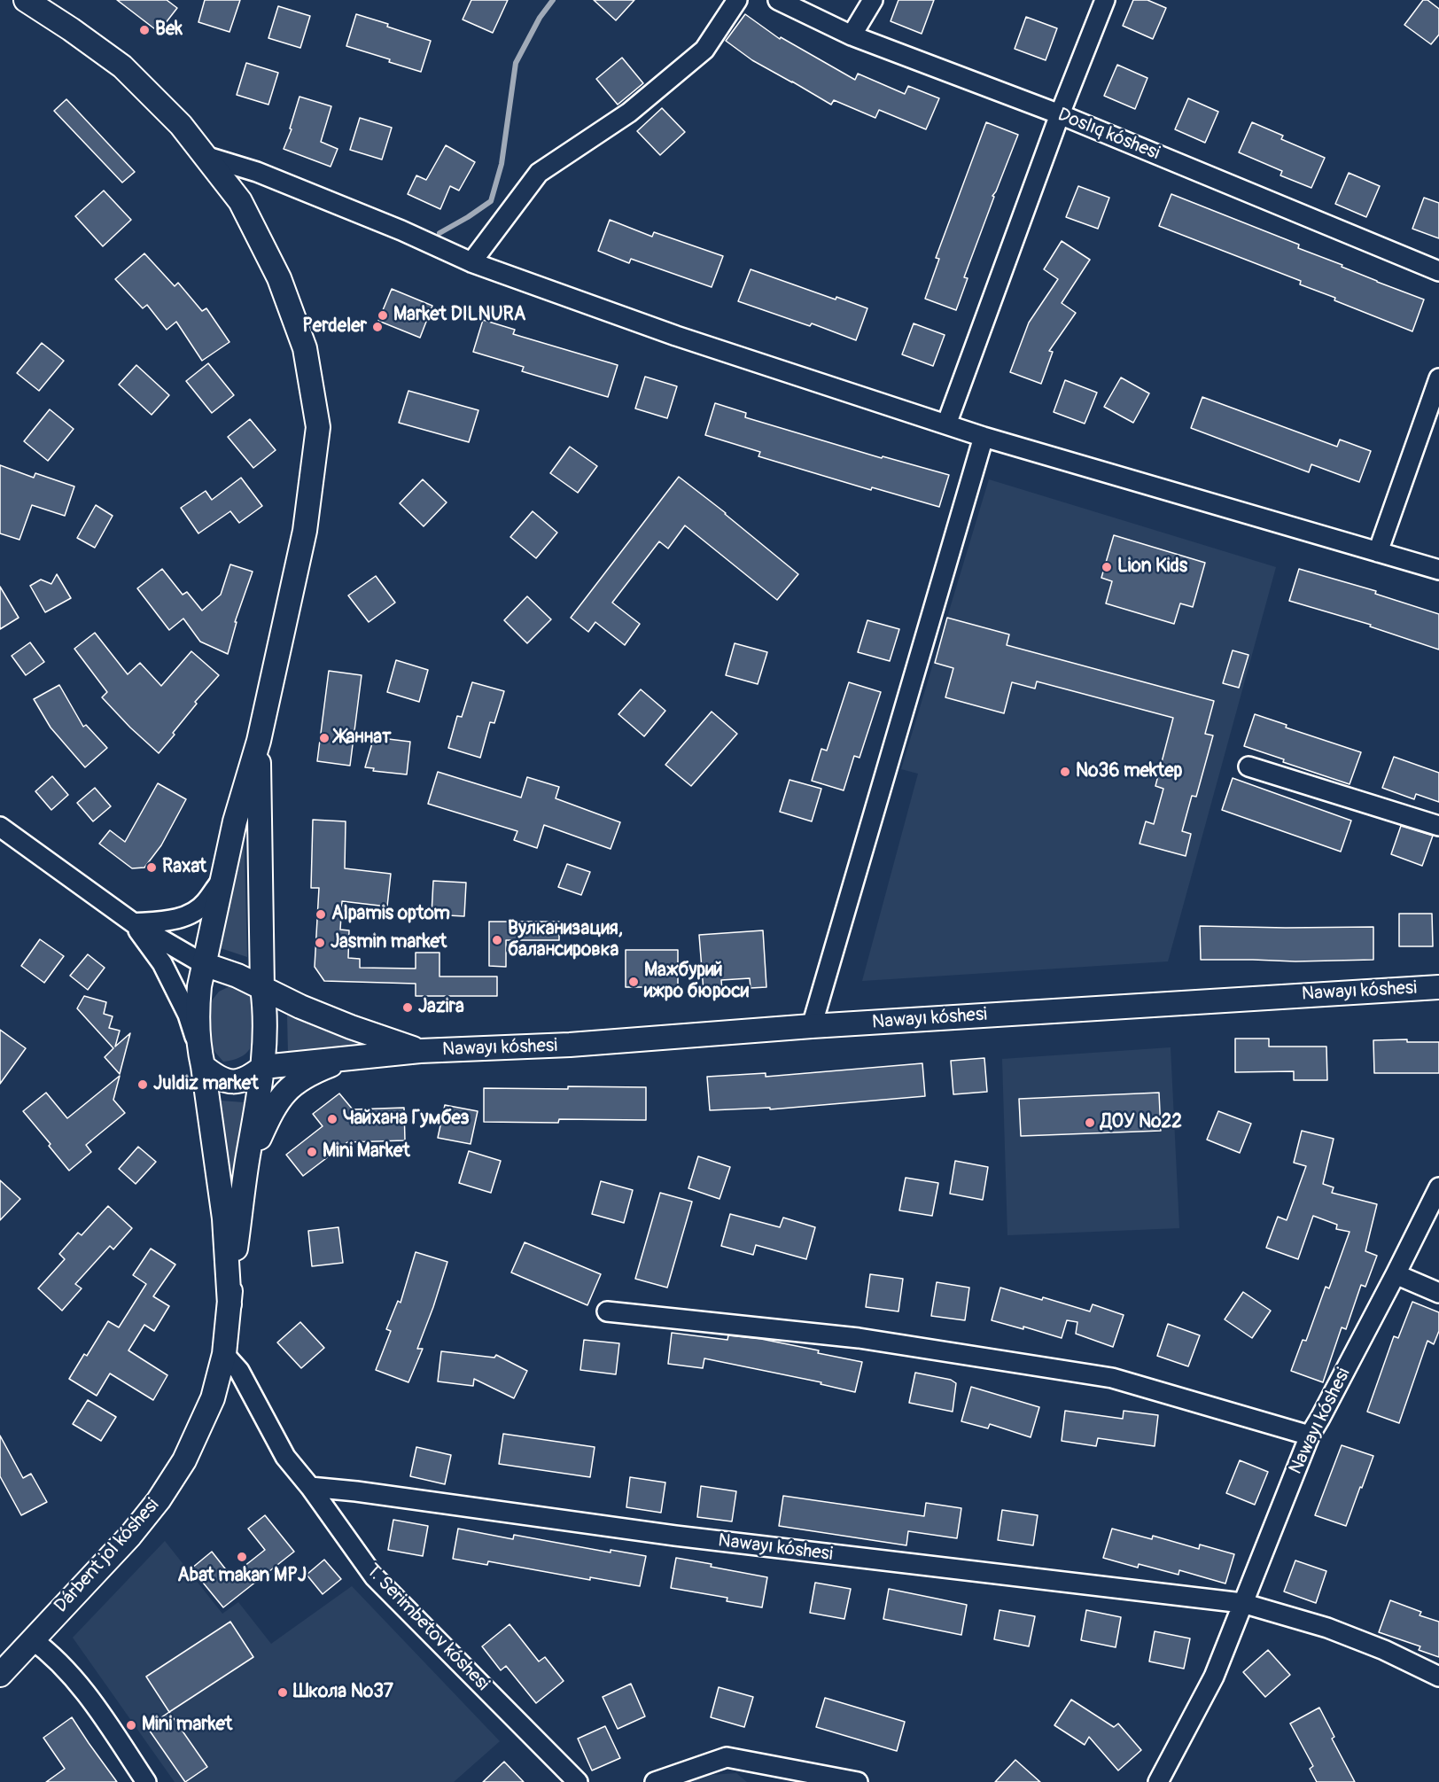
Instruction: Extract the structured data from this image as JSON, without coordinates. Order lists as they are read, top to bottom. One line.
{"streets":{"main road":["Nawayı kóshesi","Dárbent jol kóshesi"],"street":["Doslıq kóshesi","T. Serimbetov kóshesi"]},"crossings":[["Nawayı kóshesi","T. Serimbetov kóshesi"],["Dárbent jol kóshesi","T. Serimbetov kóshesi"]],"places":["Bek","Market DILNURA","Perdeler","Lion Kids","Жаннат","№36 mektep","Raxat","Alpamis optom","Вулканизация, балансировка","Jasmin market","Мажбурий ижро бюроси","Jazira","Juldiz market","Чайхана Гумбез","ДОУ №22","Mini Market","Abat makan MPJ","Школа №37","Mini market"]}
